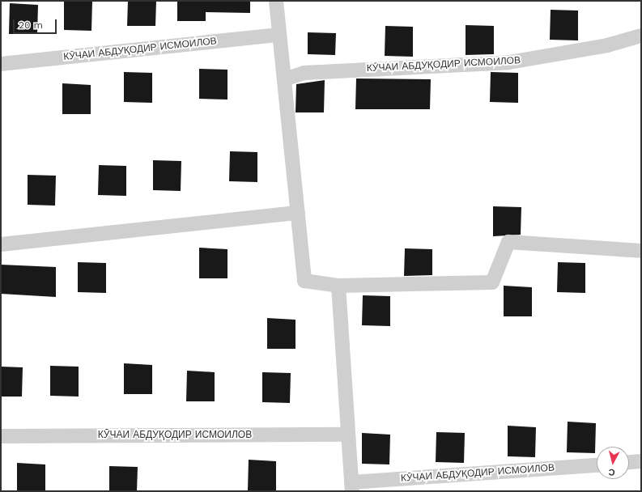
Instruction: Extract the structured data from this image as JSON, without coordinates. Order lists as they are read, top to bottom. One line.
{"streets":{"street":["КӮЧАИ АБДУҚОДИР ИСМОИЛОВ"]},"scale_bar":"20 m","north":"bottom"}
